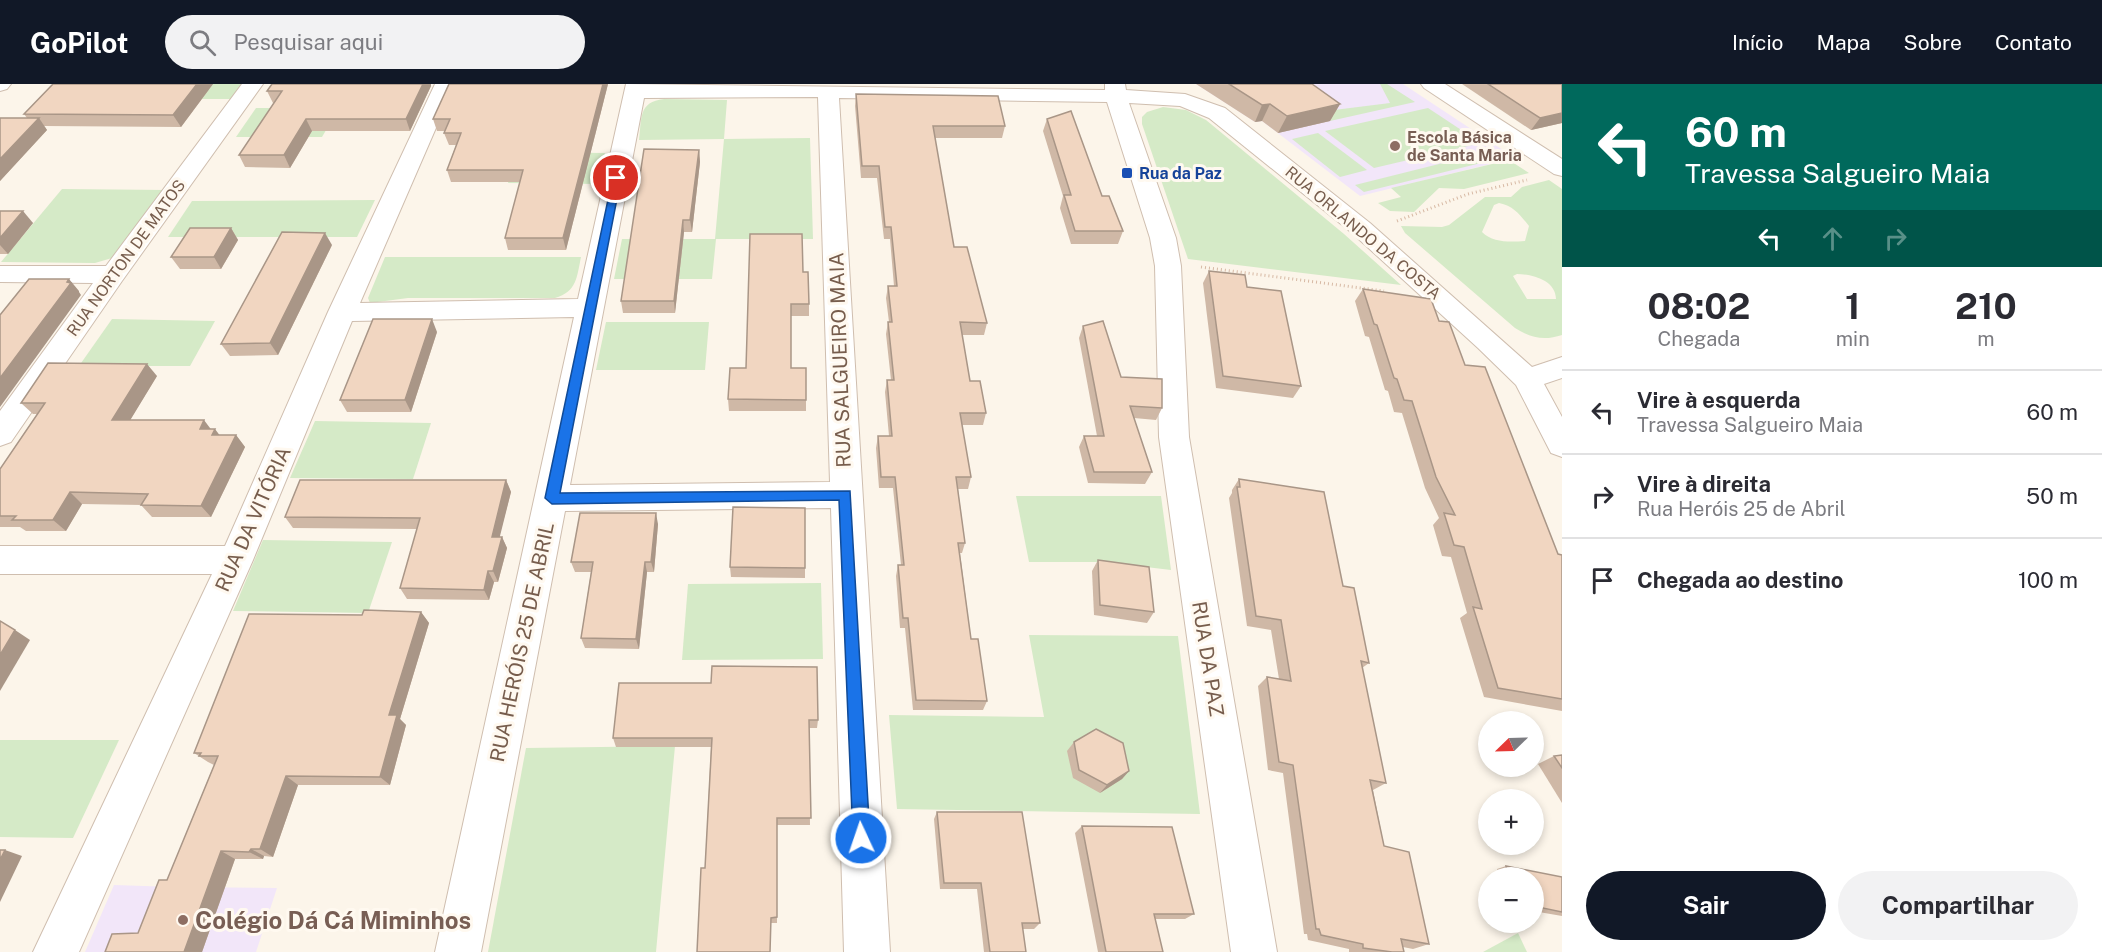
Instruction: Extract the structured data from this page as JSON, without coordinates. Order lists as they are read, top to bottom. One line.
{"streets":{"street":["RUA ORLANDO DA COSTA","RUA NORTON DE MATOS","RUA SALGUEIRO MAIA","RUA DA VITÓRIA","RUA HERÓIS 25 DE ABRIL","RUA DA PAZ"]},"crossings":[["RUA ORLANDO DA COSTA","RUA SALGUEIRO MAIA"],["RUA ORLANDO DA COSTA","RUA HERÓIS 25 DE ABRIL"],["RUA ORLANDO DA COSTA","RUA DA PAZ"]],"places":{"other":["Escola Básica de Santa Maria","Colégio Dá Cá Miminhos"],"transit":["Rua da Paz"]},"north":"bottom left","page":{"header":"GoPilot","search":"Pesquisar aqui","nav":["Início","Mapa","Sobre","Contato"],"turn":["60 m","Travessa Salgueiro Maia"],"eta":["08:02","Chegada","1","min","210","m"],"list":[{"name":"Vire à esquerda","note":"Travessa Salgueiro Maia","value":"60 m"},{"name":"Vire à direita","note":"Rua Heróis 25 de Abril","value":"50 m"},{"name":"Chegada ao destino","value":"100 m"}],"map_buttons":["+","−"],"buttons":["Sair","Compartilhar"]}}
